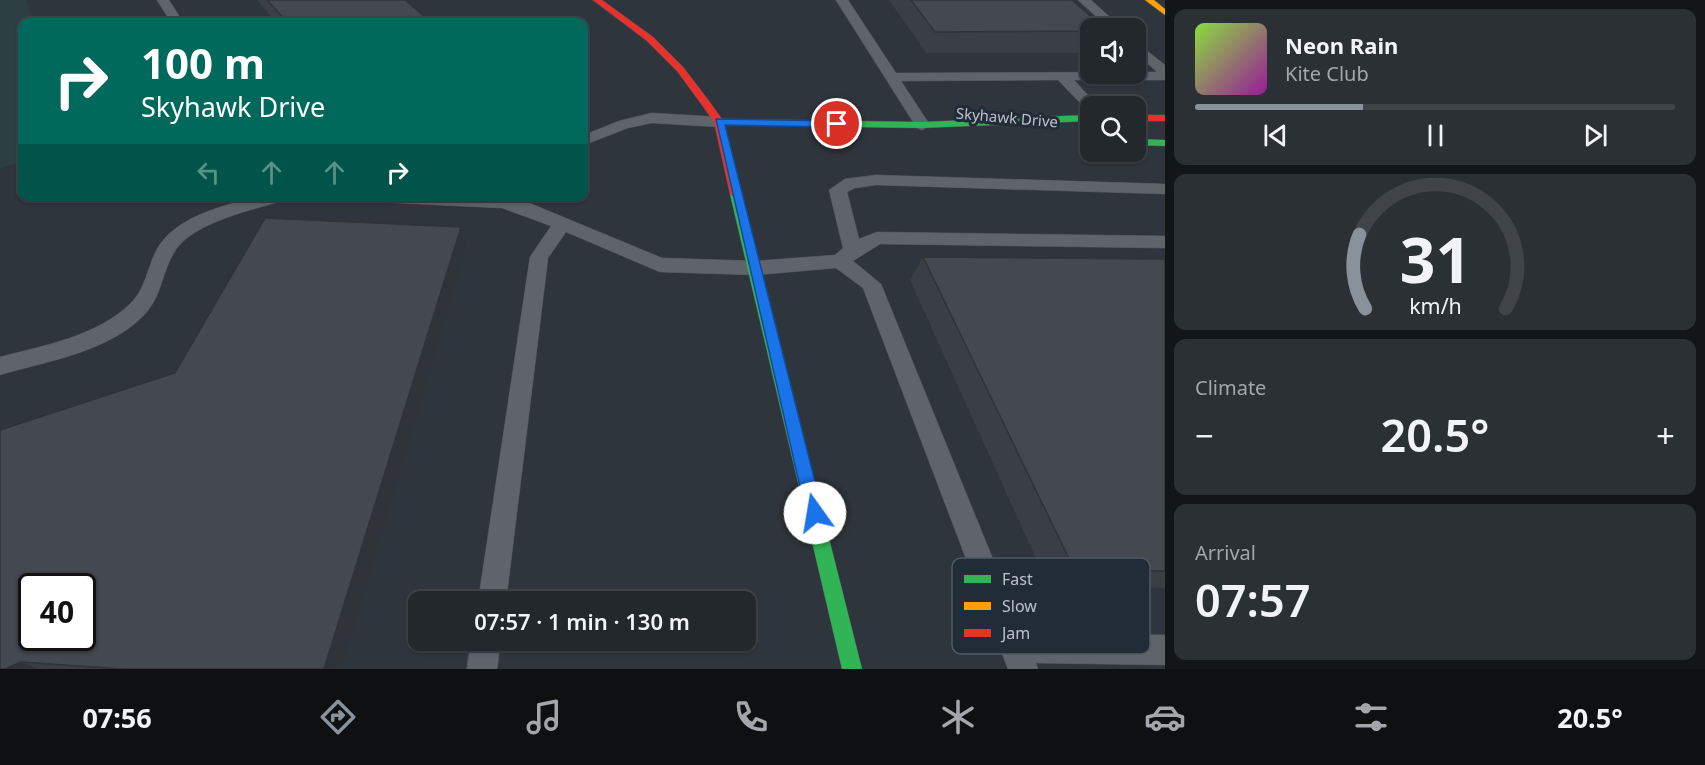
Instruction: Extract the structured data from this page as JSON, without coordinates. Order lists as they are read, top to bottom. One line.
{"streets":{"street":["Skyhawk Drive"]},"legend":["Fast","Slow","Jam"],"page":{"turn":["100 m","Skyhawk Drive"],"song":["Neon Rain","Kite Club"],"tile":["Climate",["Arrival","07:57"]],"heat":["−","20.5°","+"],"limit":"40","trip":"07:57 · 1 min · 130 m","tabs":["07:56","20.5°"],"gauge":["31","km/h"]}}
